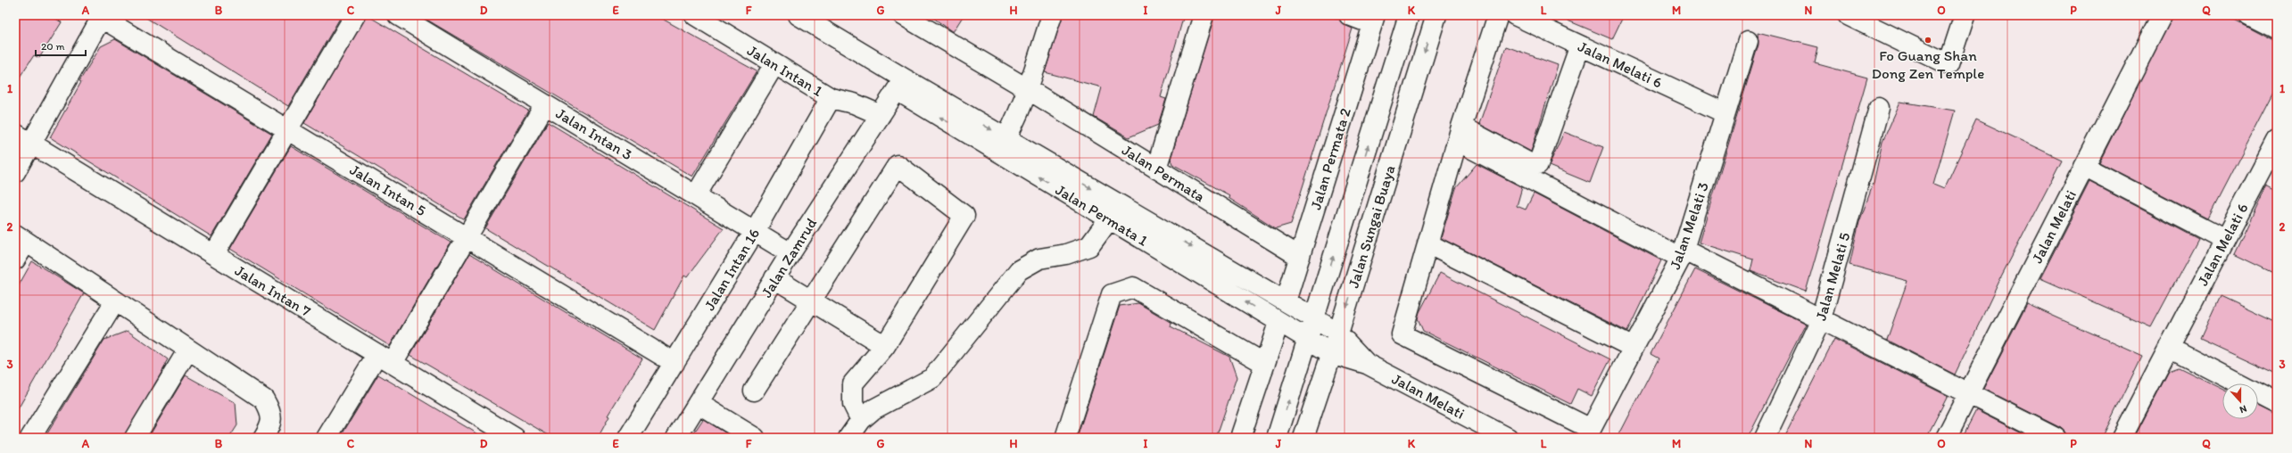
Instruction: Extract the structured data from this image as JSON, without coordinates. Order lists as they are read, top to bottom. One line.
{"streets":{"street":["Jalan Melati 6","Jalan Intan 1","Jalan Intan 3","Jalan Permata 2","Jalan Permata","Jalan Intan 5","Jalan Permata 1","Jalan Melati 3","Jalan Sungai Buaya","Jalan Melati","Jalan Zamrud","Jalan Intan 16","Jalan Melati 5","Jalan Intan 7"]},"crossings":[["Jalan Melati 6","Jalan Melati 3"],["Jalan Intan 1","Jalan Zamrud"],["Jalan Intan 1","Jalan Intan 16"],["Jalan Intan 3","Jalan Zamrud"],["Jalan Intan 3","Jalan Intan 16"],["Jalan Permata 2","Jalan Permata"],["Jalan Permata 2","Jalan Permata 1"],["Jalan Intan 5","Jalan Intan 16"],["Jalan Permata 1","Jalan Sungai Buaya"],["Jalan Permata 1","Jalan Melati"],["Jalan Permata 1","Jalan Zamrud"],["Jalan Sungai Buaya","Jalan Melati"]],"places":["Fo Guang Shan Dong Zen Temple"],"scale_bar":"20 m","north":"bottom","grid":{"columns":["A","B","C","D","E","F","G","H","I","J","K","L","M","N","O","P","Q"],"rows":["1","2","3"]}}
